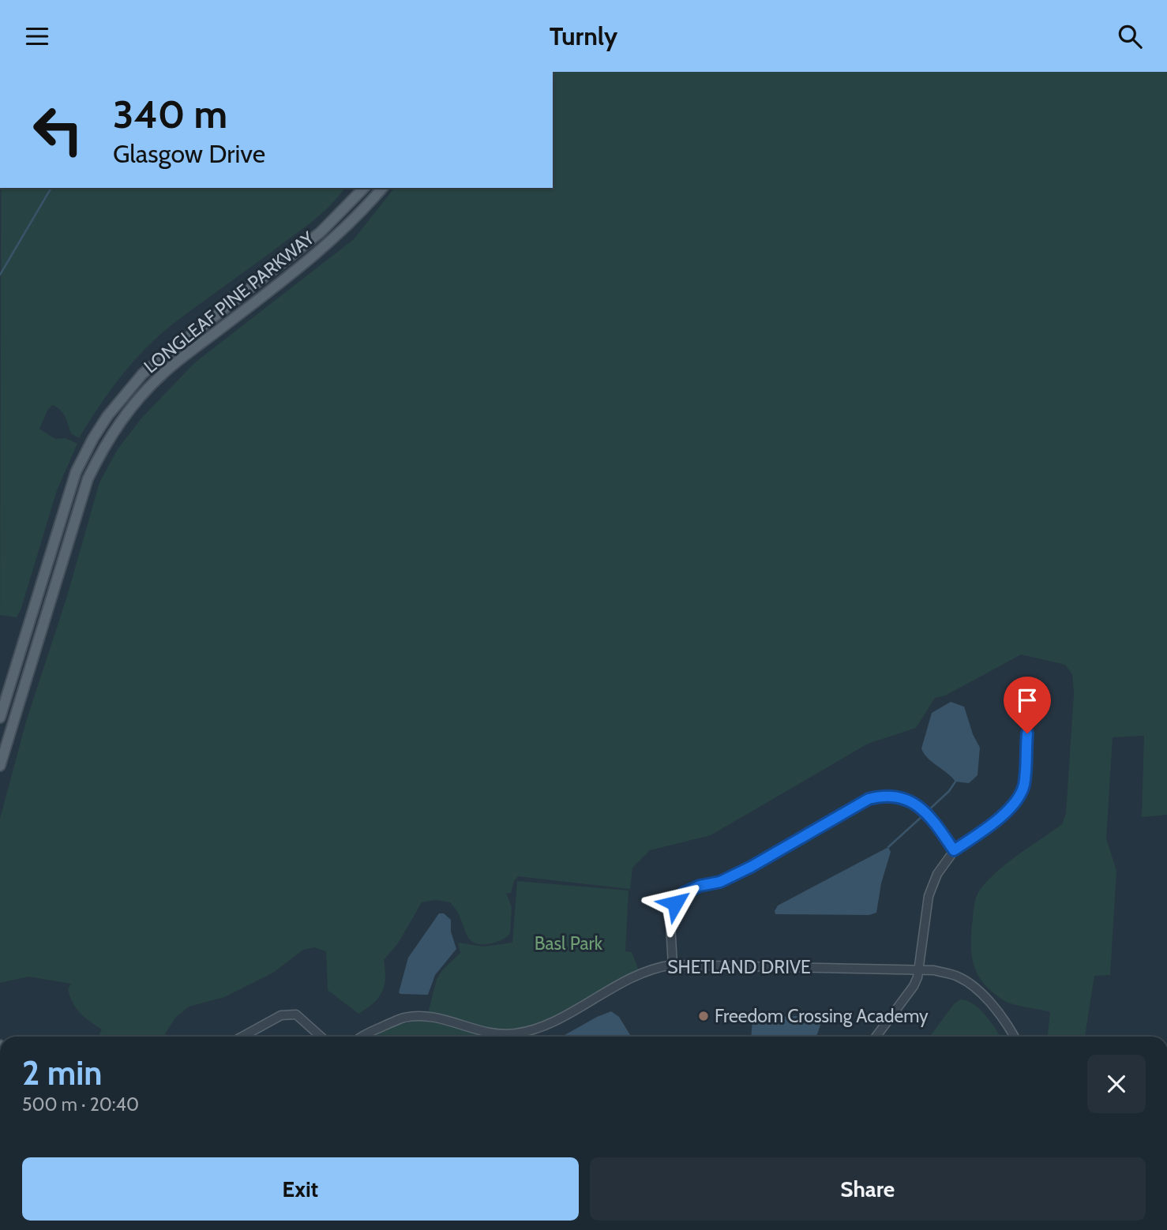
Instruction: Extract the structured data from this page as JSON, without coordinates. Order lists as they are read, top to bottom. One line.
{"streets":{"main road":["LONGLEAF PINE PARKWAY"],"street":["SHETLAND DRIVE"]},"parks":["Basl Park"],"places":["Freedom Crossing Academy"],"page":{"header":"Turnly","turn":["340 m","Glasgow Drive"],"heading":["2 min","500 m · 20:40"],"buttons":["Exit","Share"]}}
